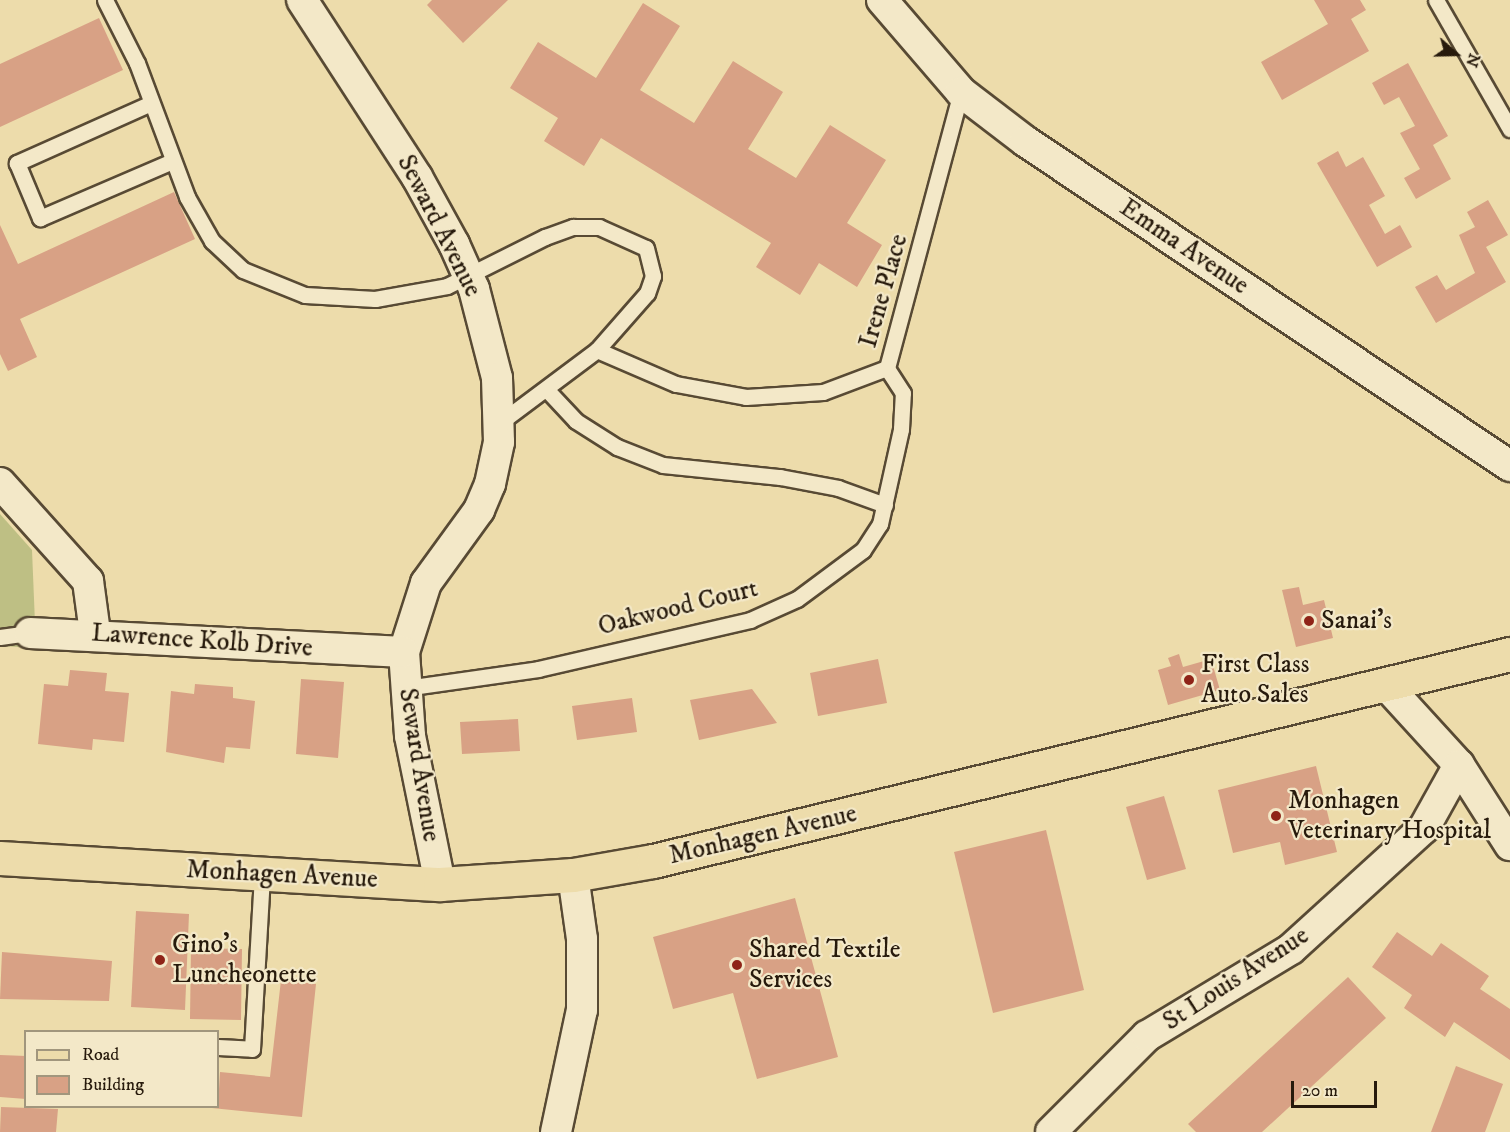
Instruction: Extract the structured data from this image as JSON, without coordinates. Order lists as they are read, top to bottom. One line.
{"streets":{"main road":["Monhagen Avenue"],"street":["Seward Avenue","Emma Avenue","Lawrence Kolb Drive","St Louis Avenue"],"lane":["Irene Place","Oakwood Court"]},"crossings":[["Seward Avenue","Oakwood Court"],["Seward Avenue","Lawrence Kolb Drive"],["Seward Avenue","Monhagen Avenue"],["Emma Avenue","Irene Place"],["Irene Place","Oakwood Court"]],"places":["Sanai's","First Class Auto Sales","Monhagen Veterinary Hospital","Gino's Luncheonette","Shared Textile Services"],"legend":["Road","Building"],"scale_bar":"20 m","north":"right"}
